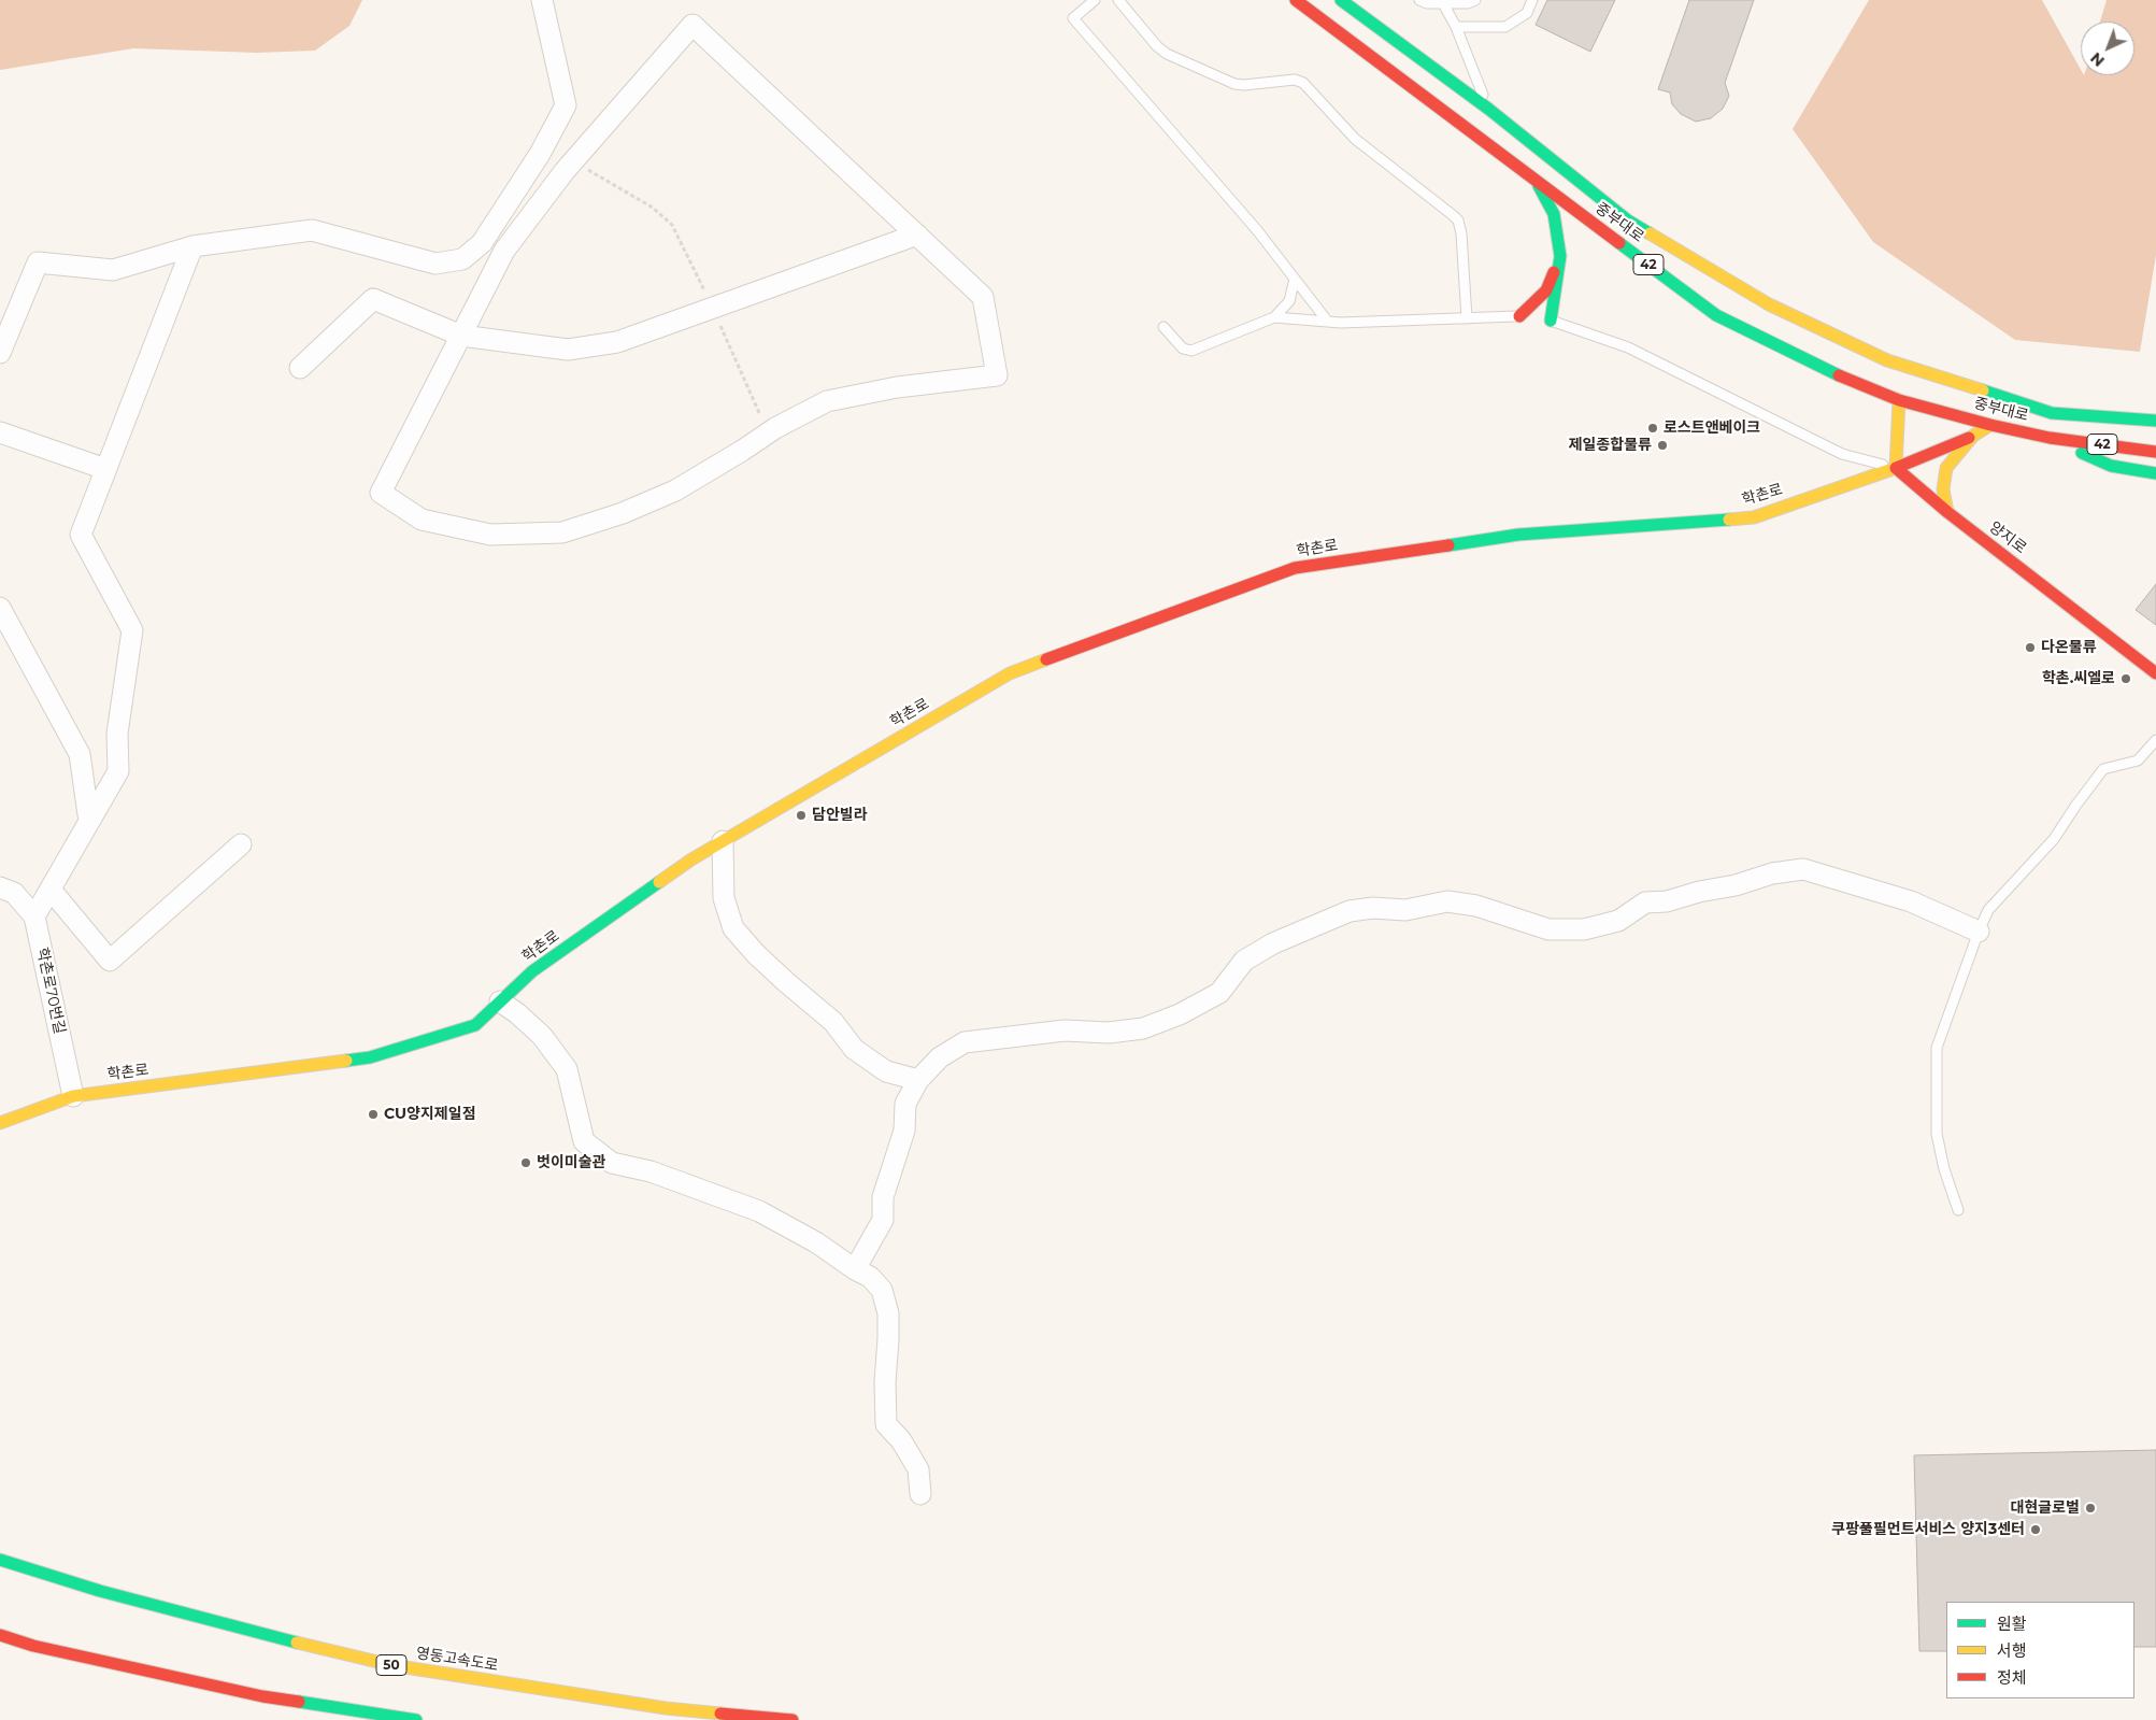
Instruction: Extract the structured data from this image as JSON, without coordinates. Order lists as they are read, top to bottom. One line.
{"streets":{"main road":["중부대로","42","학촌로","양지로","영동고속도로","50"],"street":["학촌로70번길"]},"crossings":[["중부대로","42"],["학촌로","양지로"],["학촌로","학촌로70번길"]],"places":["로스트앤베이크","제일종합물류","다온물류","학촌.씨엘로","담안빌라","CU양지제일점","벗이미술관","대현글로벌","쿠팡풀필먼트서비스 양지3센터"],"legend":["원활","서행","정체"],"north":"bottom left"}
